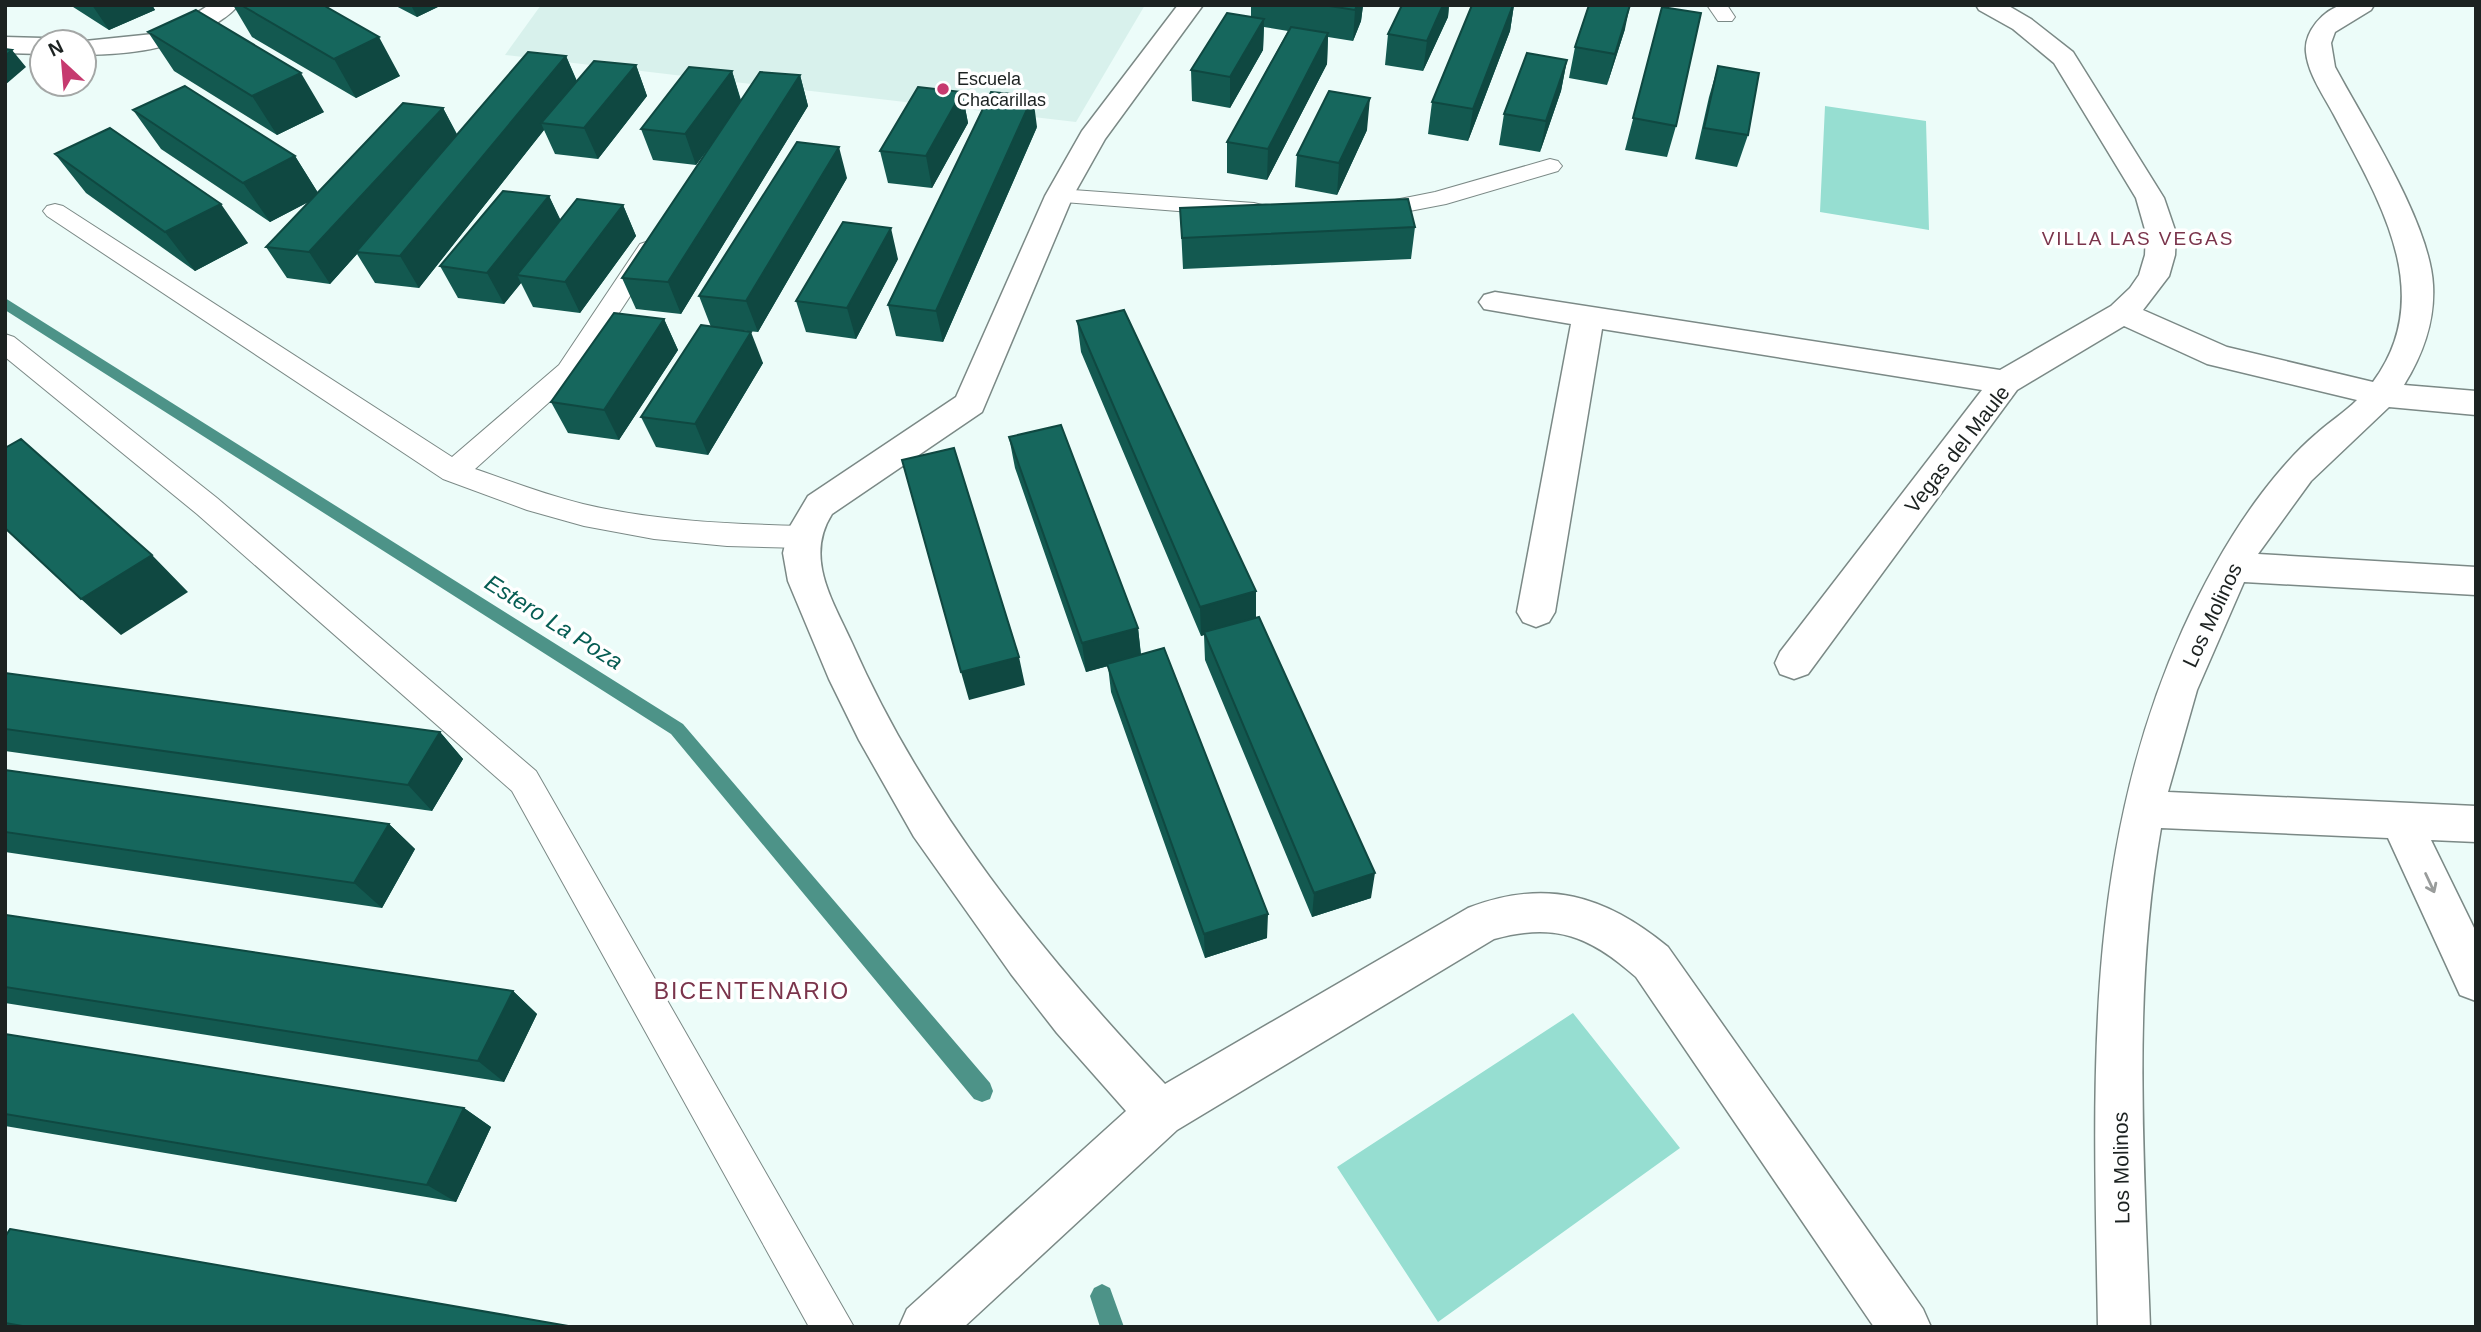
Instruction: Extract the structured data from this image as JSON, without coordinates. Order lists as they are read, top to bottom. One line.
{"streets":{"street":["Vegas del Maule","Los Molinos"]},"districts":["VILLA LAS VEGAS","BICENTENARIO"],"water":["Estero La Poza"],"places":["Escuela Chacarillas"],"north":"top left"}
